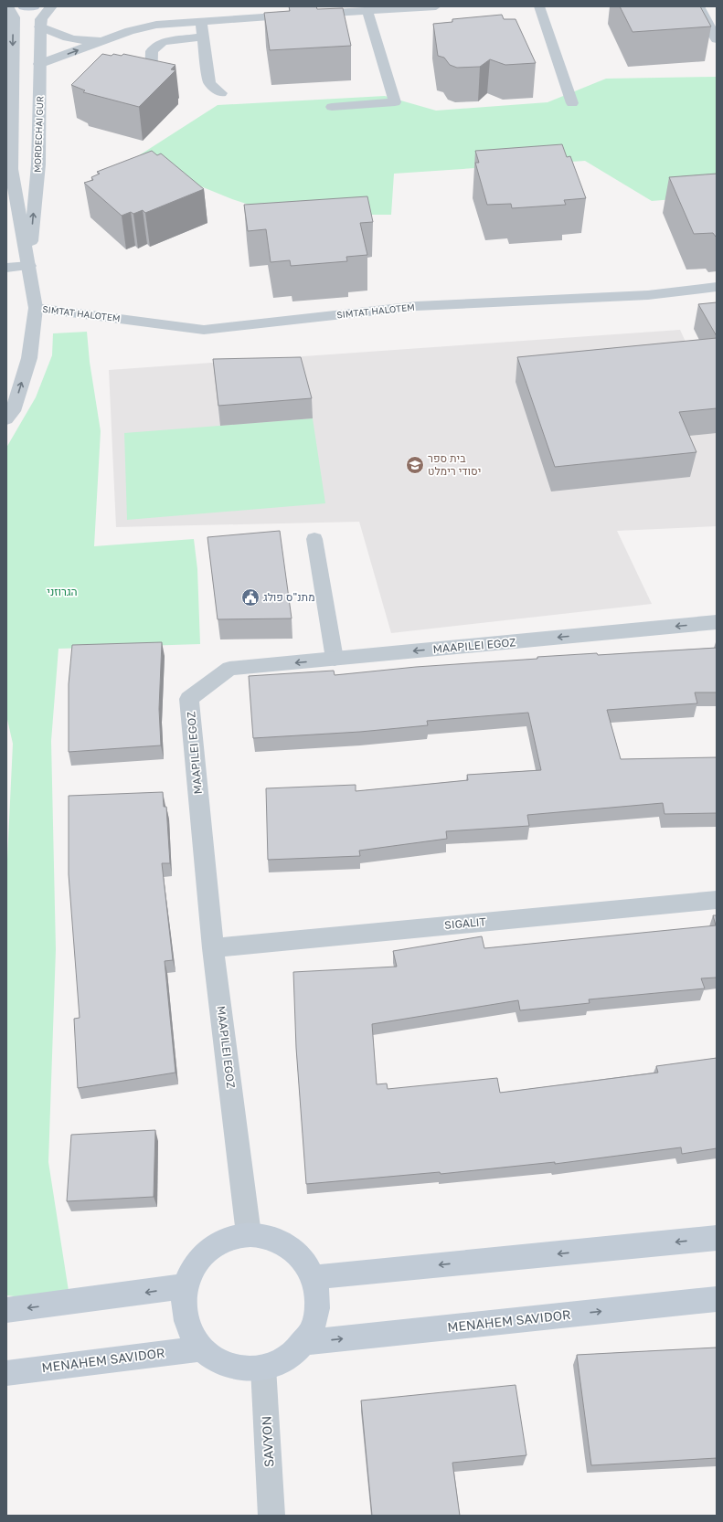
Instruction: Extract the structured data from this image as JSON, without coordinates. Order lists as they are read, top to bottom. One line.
{"streets":{"street":["MORDECHAI GUR","MAAPILEI EGOZ","SIGALIT","MENAHEM SAVIDOR","SAVYON"],"lane":["SIMTAT HALOTEM"]},"crossings":[["MORDECHAI GUR","SIMTAT HALOTEM"],["MAAPILEI EGOZ","SIGALIT"]],"parks":["הגרוזני"],"places":{"school or university":["בית ספר יסודי רימלט"],"public building":["מתנ\"ס פולג"]}}
